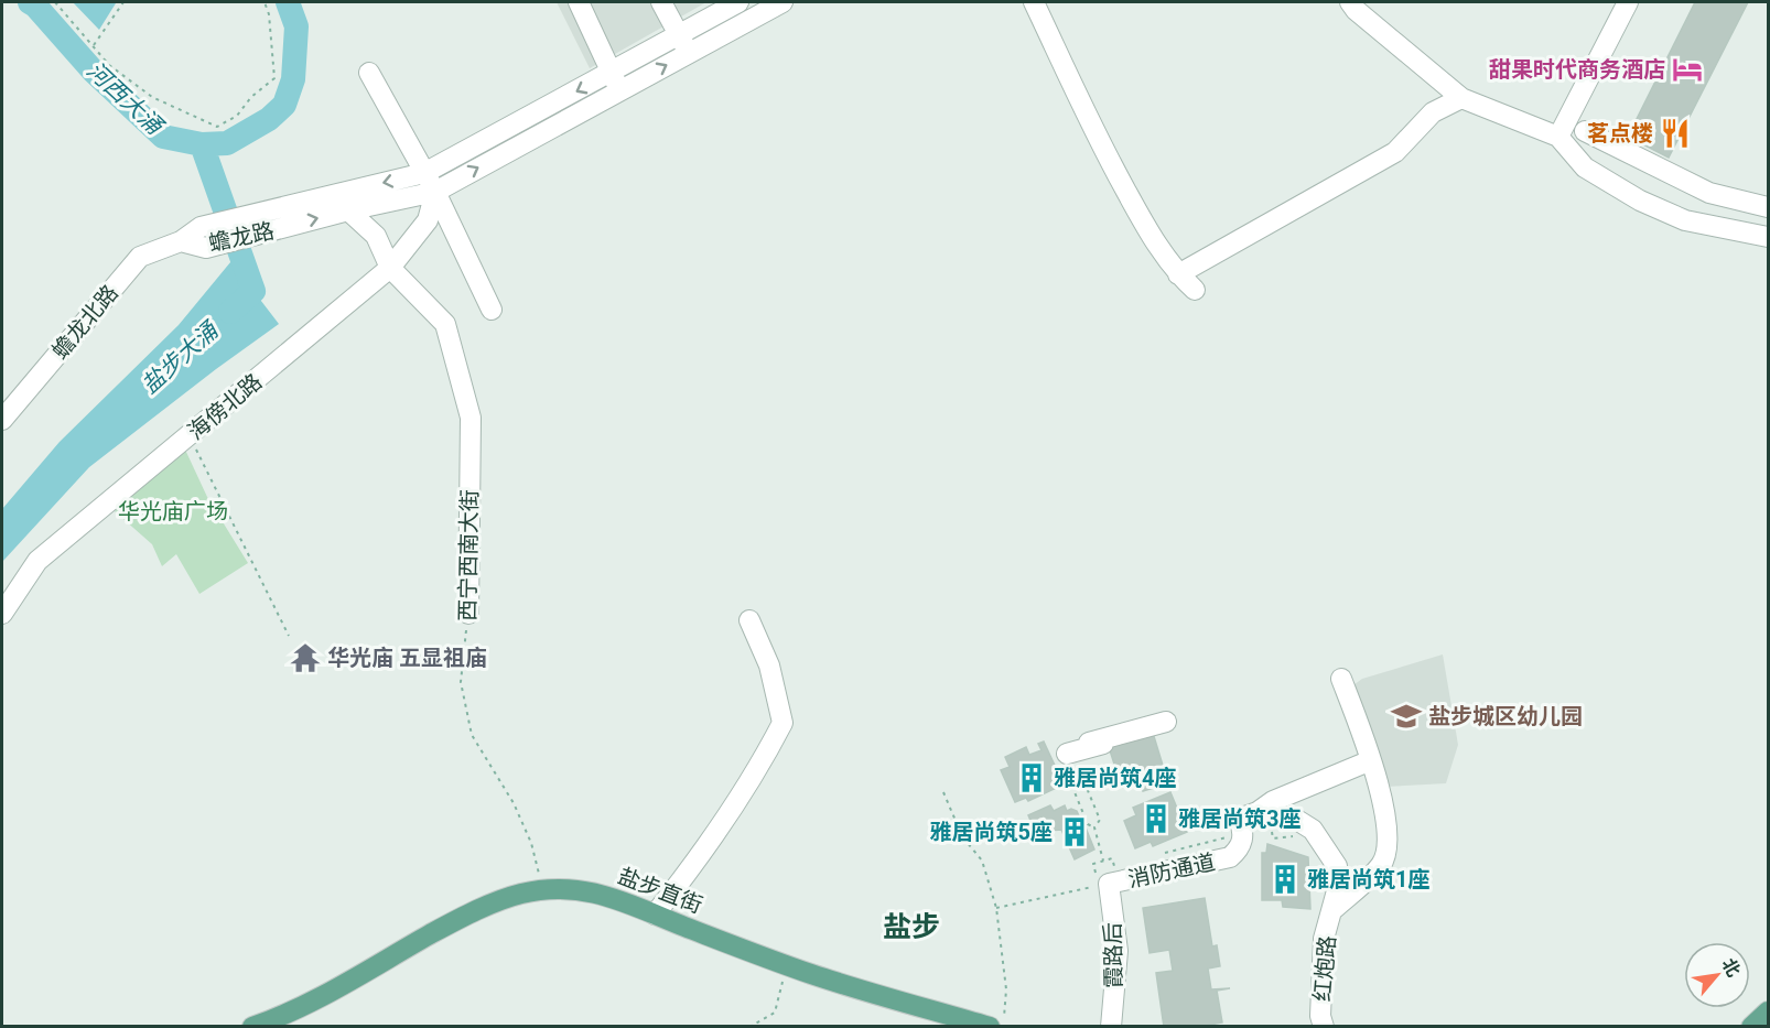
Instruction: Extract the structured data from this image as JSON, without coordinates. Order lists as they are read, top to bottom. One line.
{"streets":{"main road":["盐步直街"],"street":["蟾龙路","蟾龙北路","海傍北路","西宁西南大街","消防通道","霞路后","红炮路"]},"crossings":[["蟾龙路","蟾龙北路"],["蟾龙路","海傍北路"],["海傍北路","西宁西南大街"],["西宁西南大街","盐步直街"],["消防通道","霞路后"],["消防通道","红炮路"]],"districts":["盐步"],"water":["河西大涌","盐步大涌"],"parks":["华光庙广场"],"places":{"hotel":["甜果时代商务酒店"],"restaurant":["茗点楼"],"temple":["华光庙 五显祖庙"],"school or university":["盐步城区幼儿园"],"building":["雅居尚筑4座","雅居尚筑3座","雅居尚筑5座","雅居尚筑1座"]},"north":"top right"}
